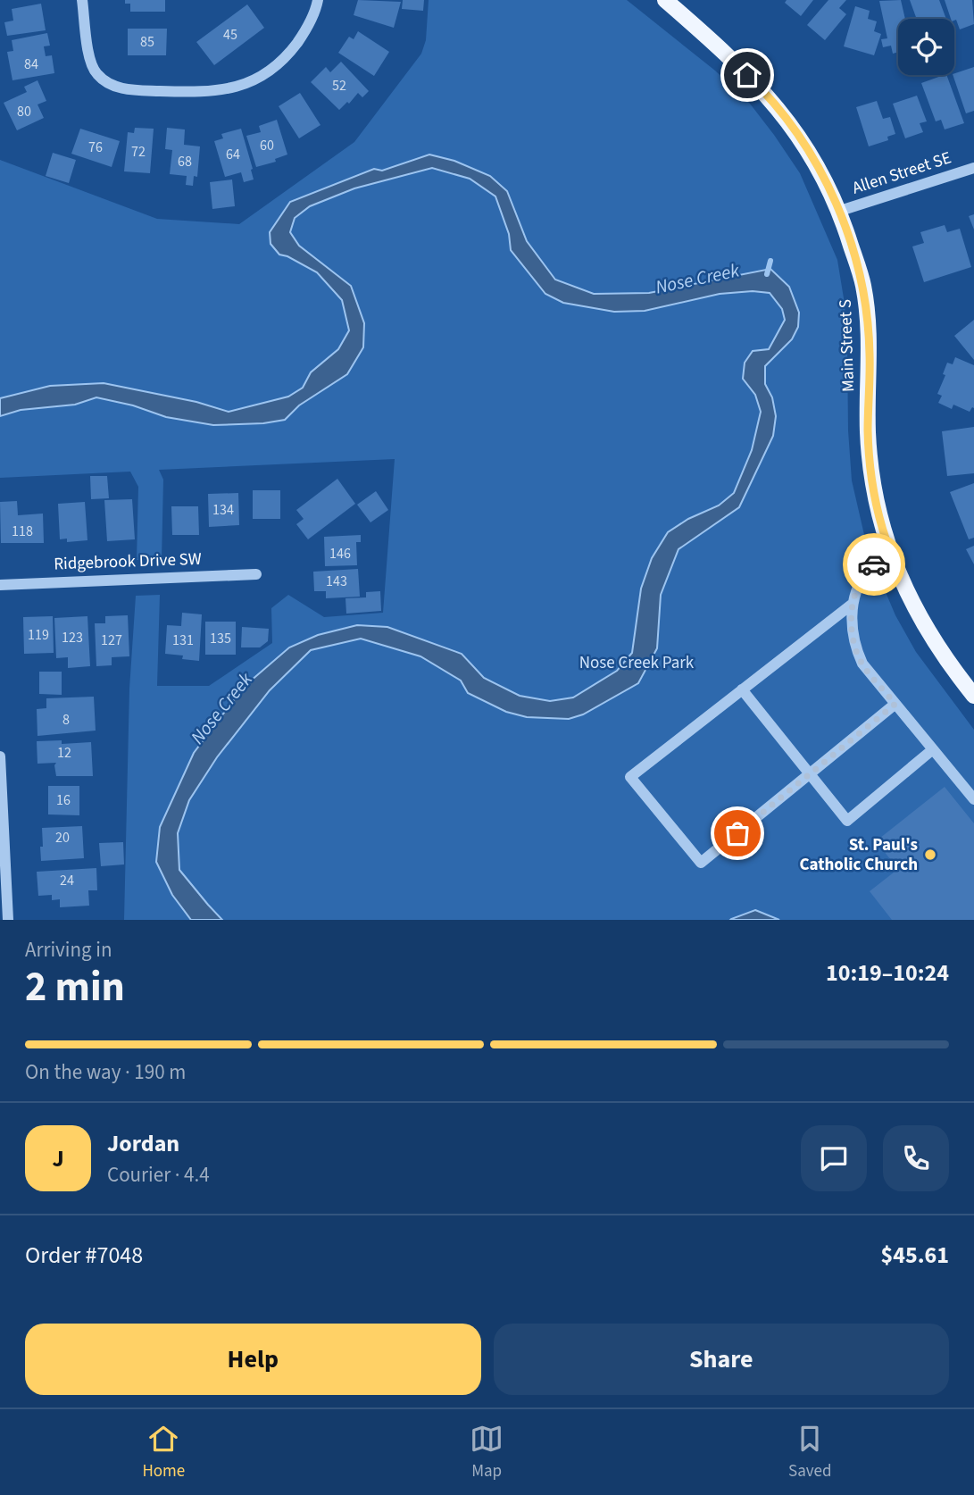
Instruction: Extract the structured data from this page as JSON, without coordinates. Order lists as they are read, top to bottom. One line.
{"streets":{"main road":["Main Street S"],"street":["Allen Street SE","Ridgebrook Drive SW"]},"crossings":[["Allen Street SE","Main Street S"]],"water":["Nose Creek"],"parks":["Nose Creek Park"],"places":["St. Paul's Catholic Church"],"house_numbers":["45","85","84","52","80","60","76","72","64","68","134","118","146","143","119","123","135","127","131","8","12","16","20","24"],"page":{"heading":["2 min","Arriving in","10:19–10:24"],"panel":["Jordan","Courier · 4.4","Order #7048","$45.61"],"bar":"On the way · 190 m","round":"J","buttons":["Help","Share"],"tabs":["Home","Map","Saved"]}}
